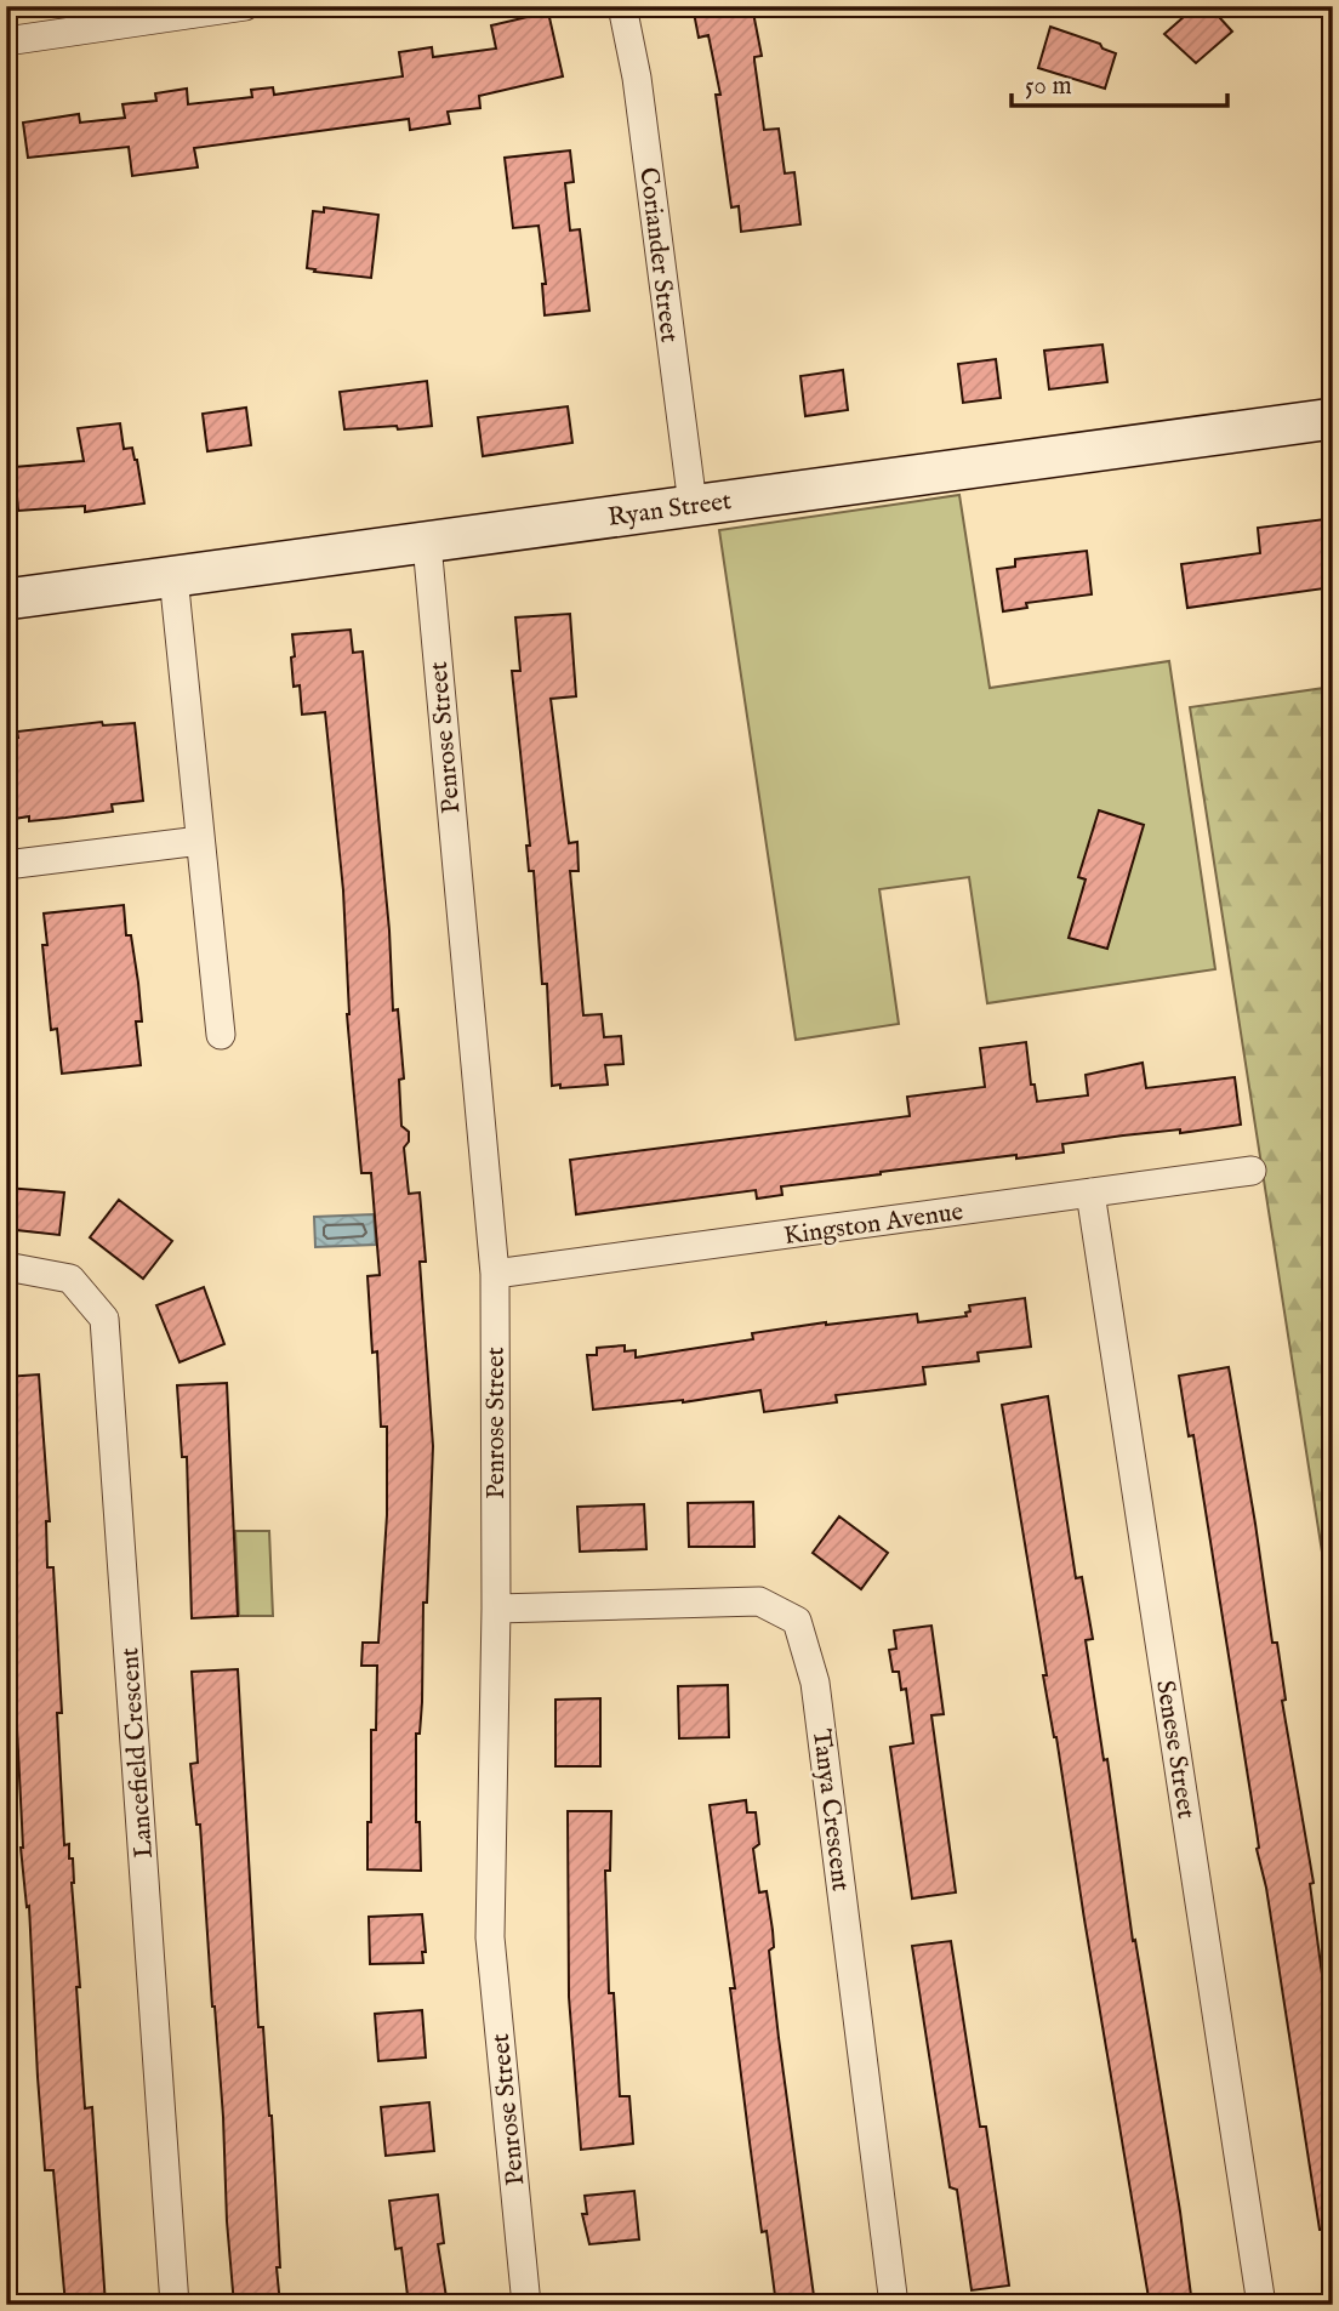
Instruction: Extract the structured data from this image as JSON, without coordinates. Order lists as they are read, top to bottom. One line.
{"streets":{"street":["Coriander Street","Ryan Street","Penrose Street","Kingston Avenue","Senese Street","Lancefield Crescent","Tanya Crescent"]},"crossings":[["Coriander Street","Ryan Street"],["Ryan Street","Penrose Street"],["Penrose Street","Kingston Avenue"],["Penrose Street","Tanya Crescent"],["Kingston Avenue","Senese Street"]],"scale_bar":"50 m"}
